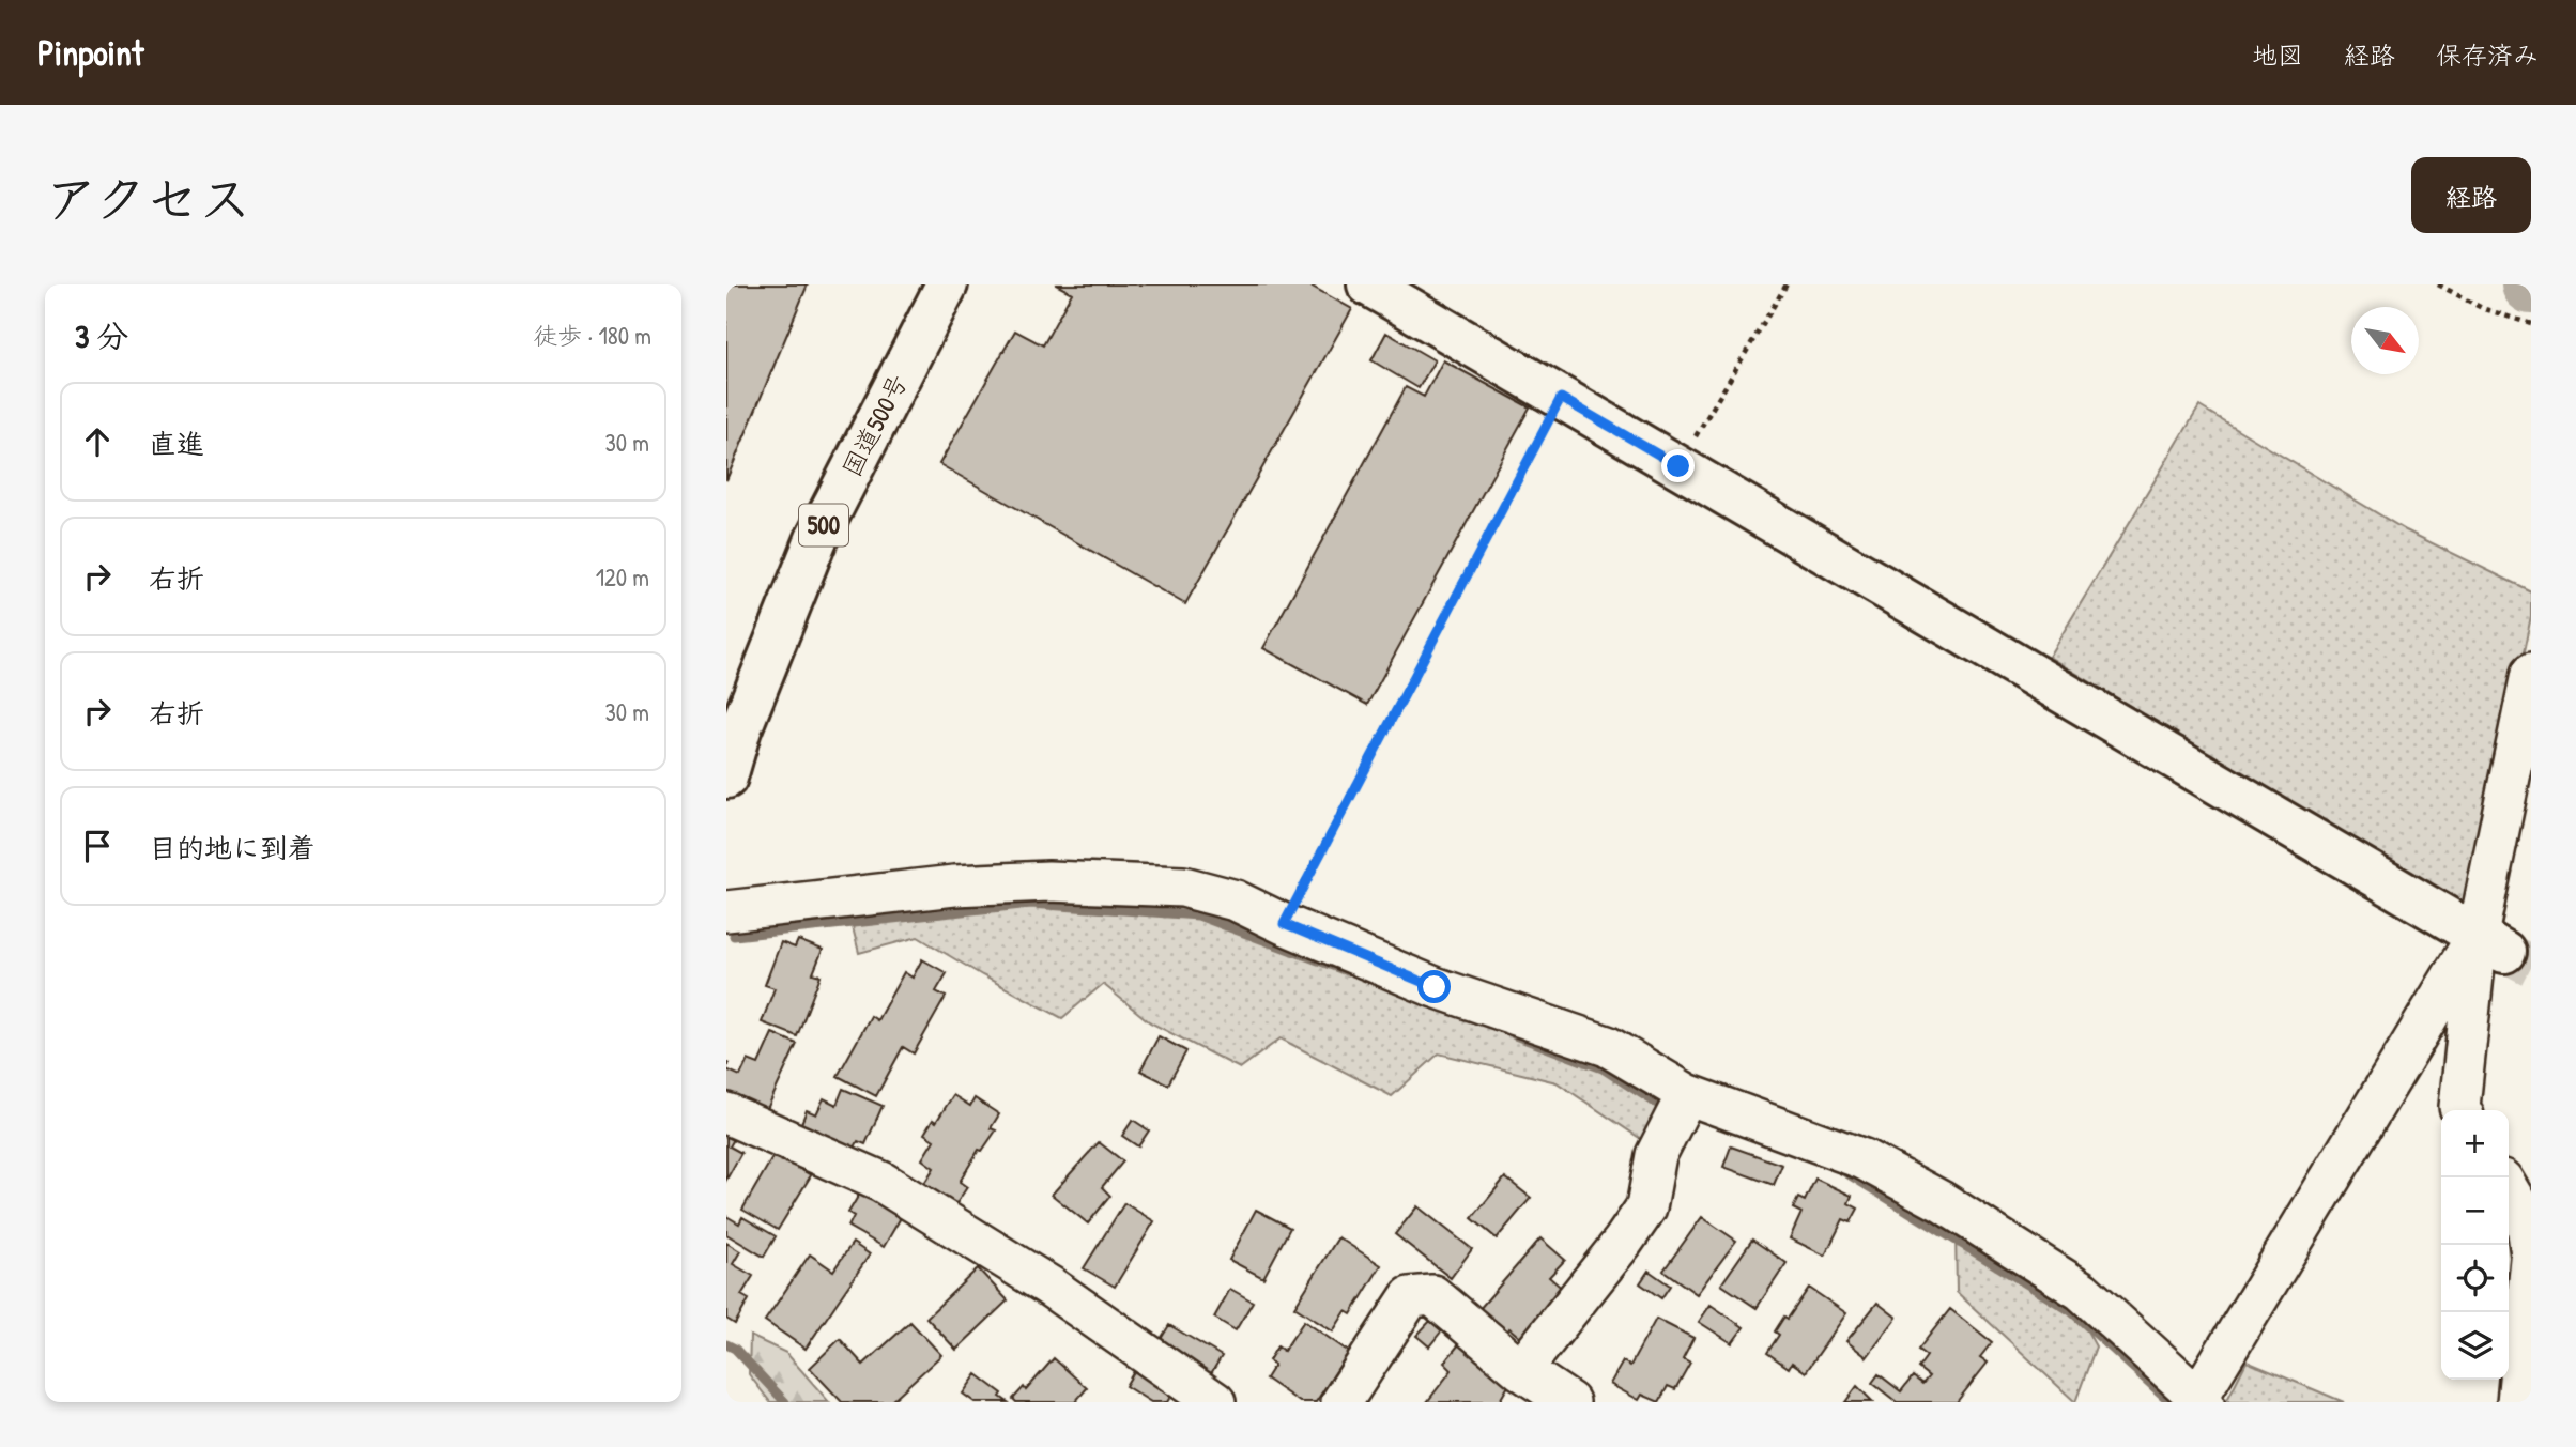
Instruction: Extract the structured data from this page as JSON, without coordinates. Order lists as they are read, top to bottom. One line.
{"streets":{"main road":["国道500号","500"]},"north":"bottom right","page":{"header":"Pinpoint","nav":["地図","経路","保存済み"],"title":"アクセス","buttons":"経路","heading":["3 分","徒歩 · 180 m"],"list":[["直進","30 m"],["右折","120 m"],["右折","30 m"],"目的地に到着"],"map_buttons":["+","−"]}}
